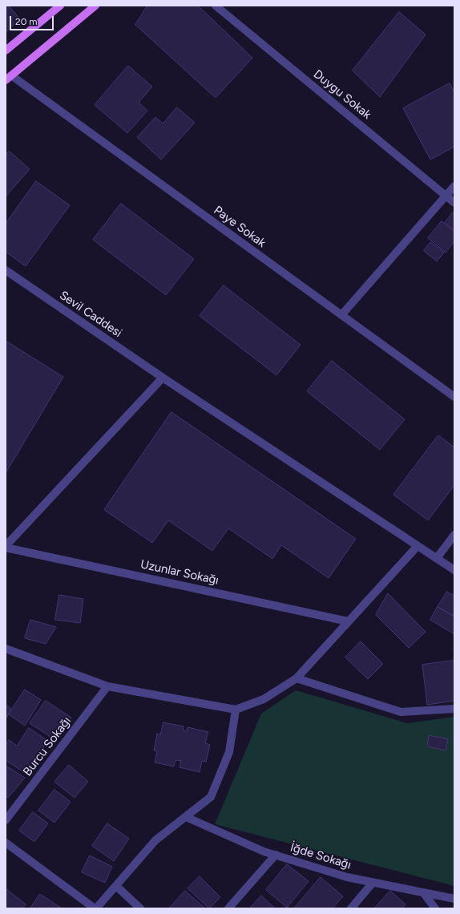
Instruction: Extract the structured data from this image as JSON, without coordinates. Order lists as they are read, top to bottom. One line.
{"streets":{"street":["Duygu Sokak","Paye Sokak","Sevil Caddesi","Uzunlar Sokağı","Burcu Sokağı","İğde Sokağı"]},"scale_bar":"20 m"}
